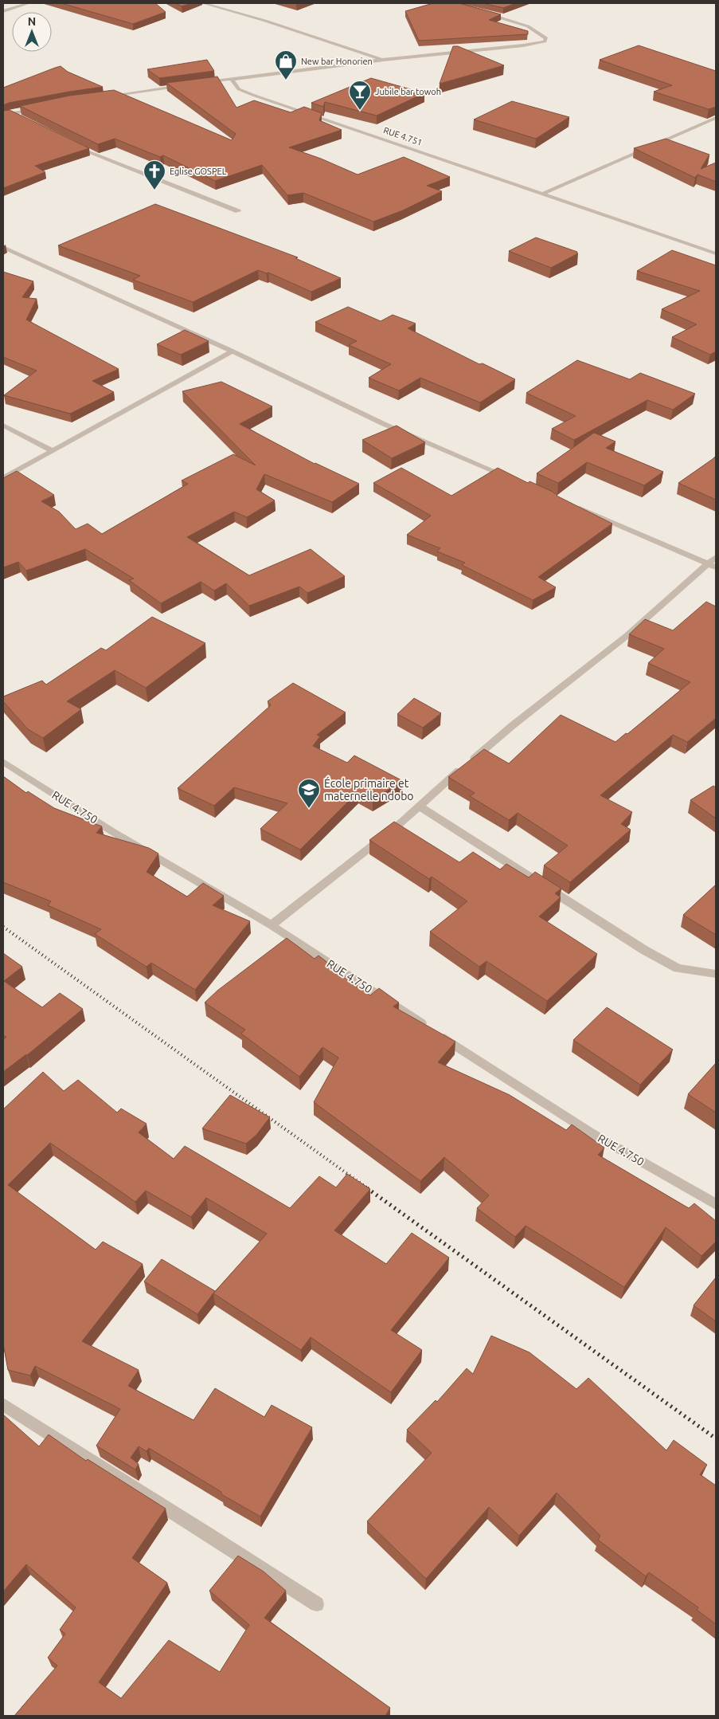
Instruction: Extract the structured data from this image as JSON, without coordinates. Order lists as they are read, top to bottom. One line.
{"streets":{"street":["RUE 4.751","RUE 4.750"]},"places":{"shop":["New bar Honorien"],"bar":["Jubile bar towoh"],"church":["Eglise GOSPEL"],"school or university":["École primaire et maternelle ndobo"]},"north":"top"}
